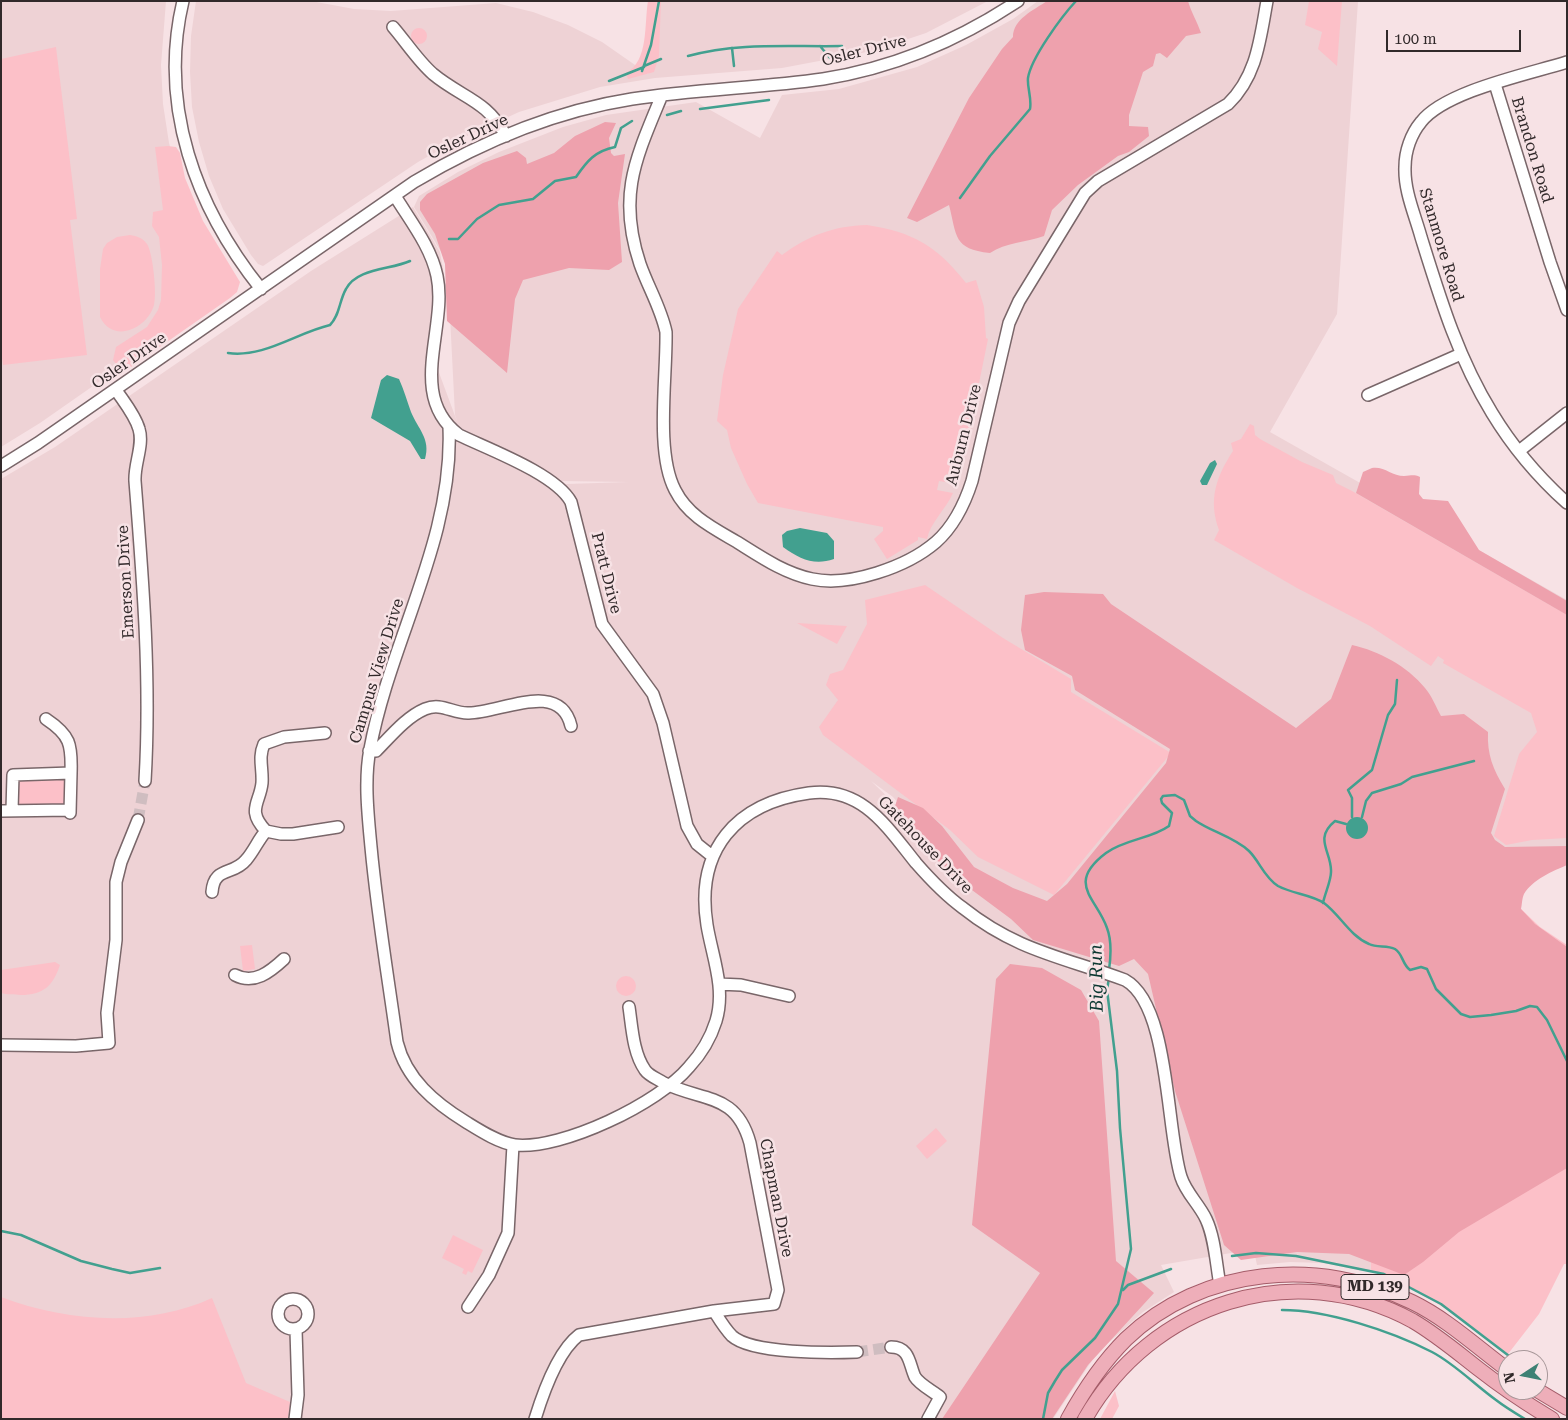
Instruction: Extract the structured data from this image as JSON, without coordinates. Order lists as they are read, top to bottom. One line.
{"streets":{"main road":["MD 139"],"street":["Osler Drive","Brandon Road","Stanmore Road","Auburn Drive","Pratt Drive","Emerson Drive","Campus View Drive","Gatehouse Drive","Chapman Drive"]},"crossings":[["Osler Drive","Auburn Drive"],["Osler Drive","Emerson Drive"],["Brandon Road","Stanmore Road"],["Pratt Drive","Campus View Drive"],["Pratt Drive","Gatehouse Drive"],["Campus View Drive","Gatehouse Drive"],["Gatehouse Drive","Chapman Drive"],["Gatehouse Drive","MD 139"]],"water":["Big Run"],"scale_bar":"100 m","north":"left"}
